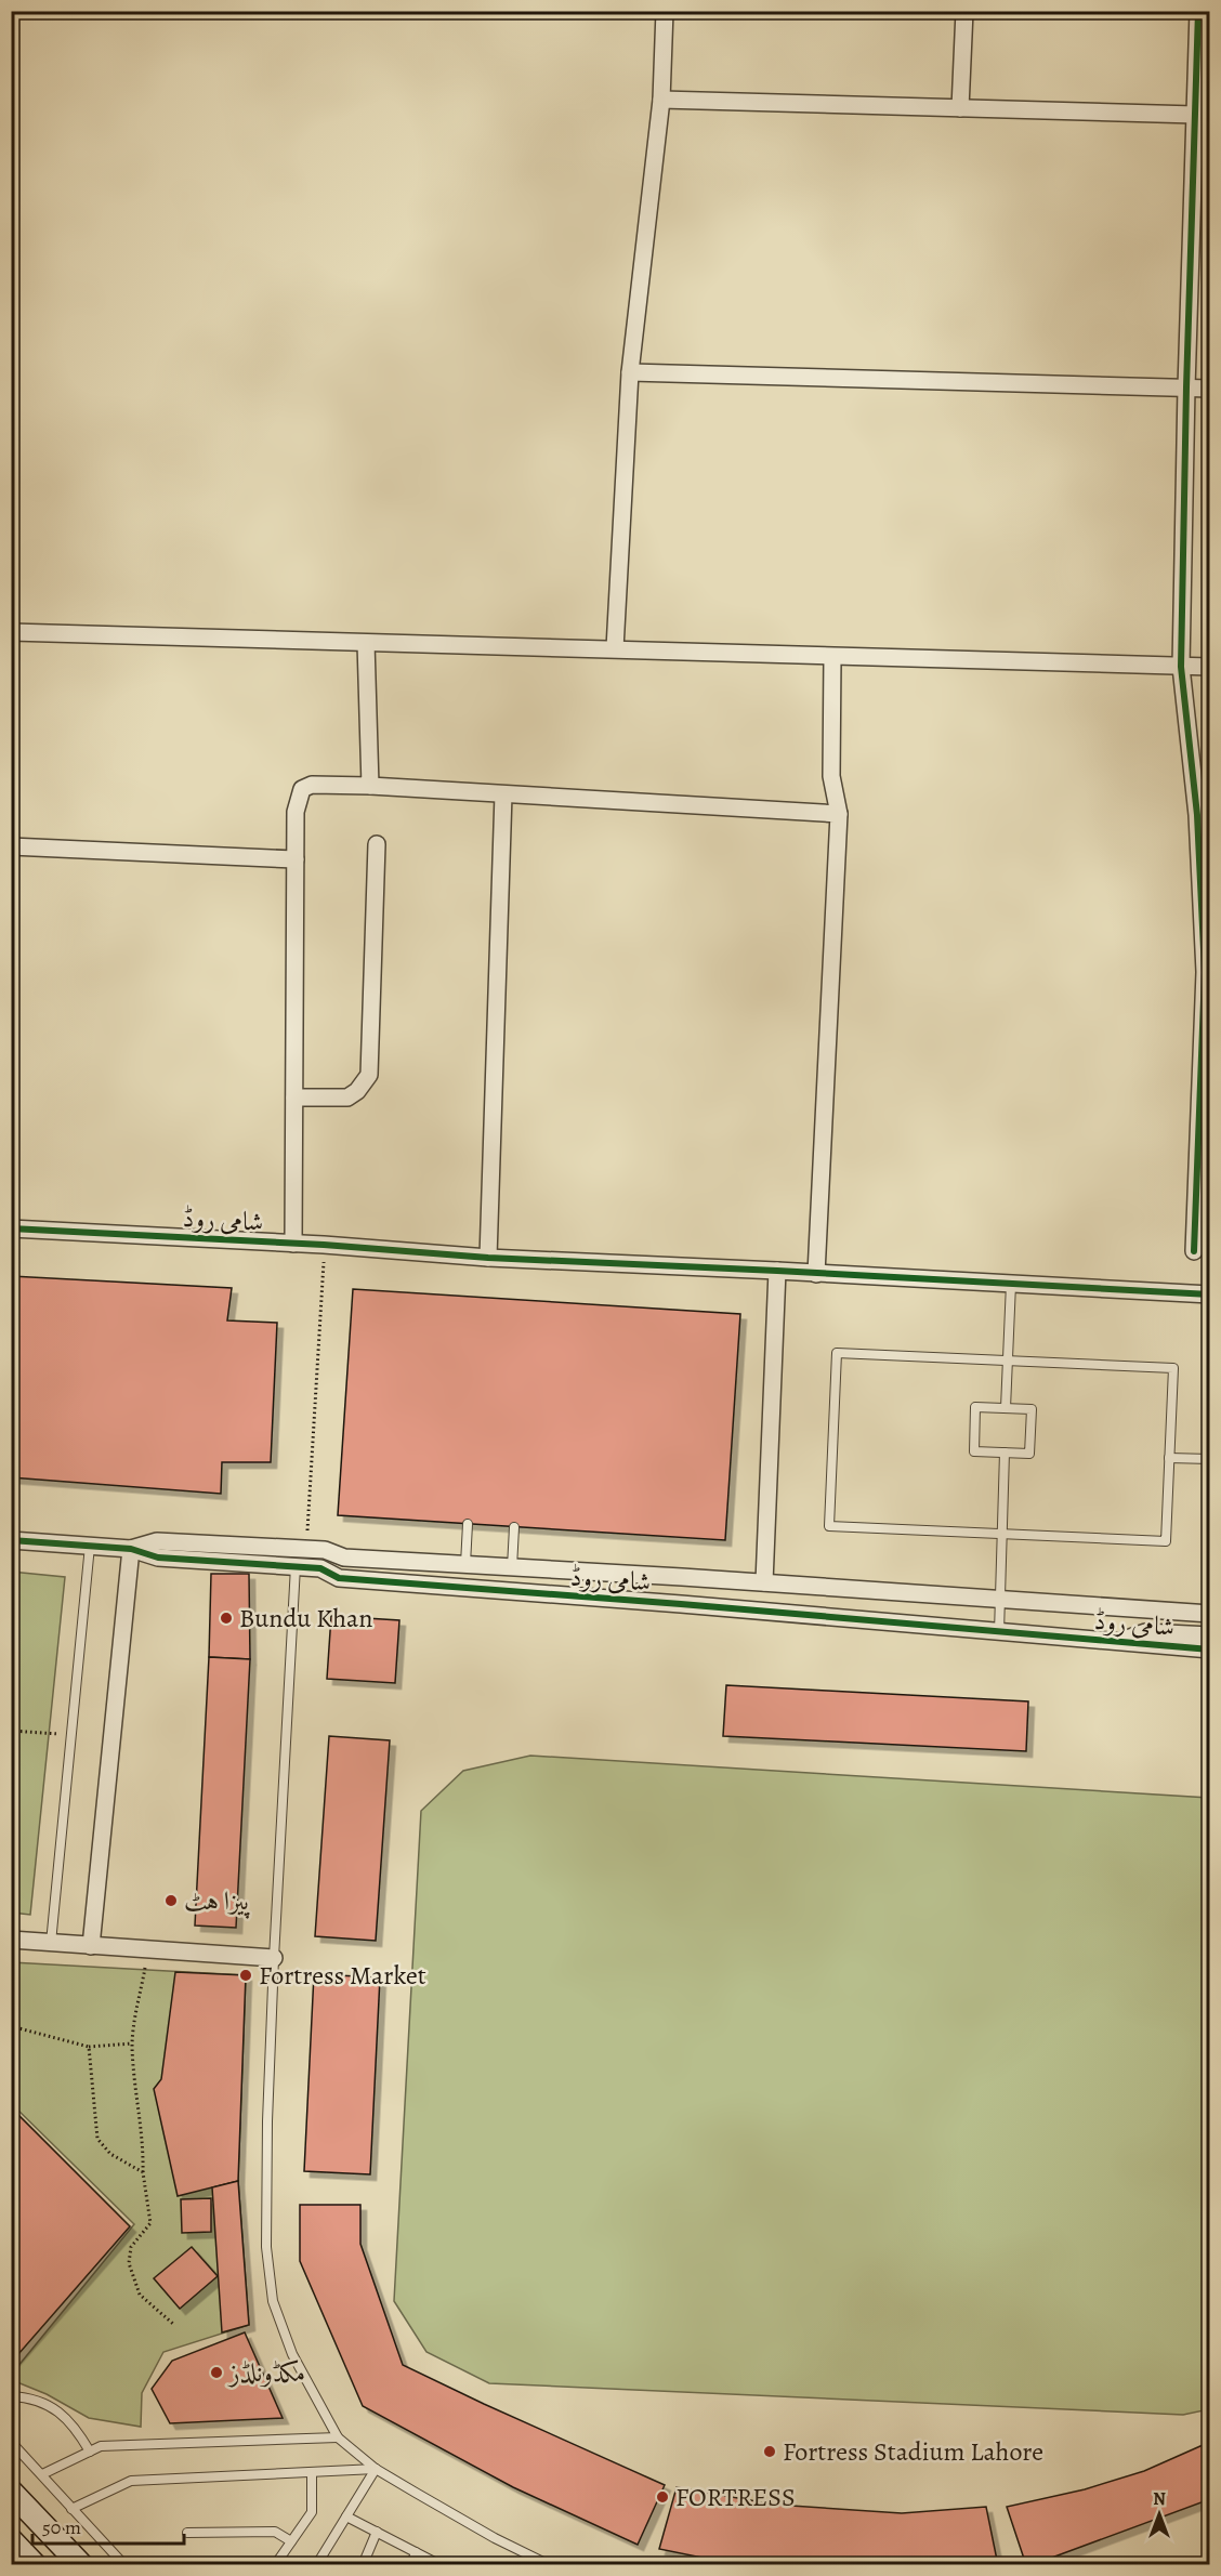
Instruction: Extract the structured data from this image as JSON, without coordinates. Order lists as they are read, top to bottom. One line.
{"streets":{"street":["شامی روڈ"]},"places":["Bundu Khan","پیزا ہٹ","Fortress Market","مکڈونلڈز","Fortress Stadium Lahore","FORTRESS"],"scale_bar":"50 m","north":"top"}
